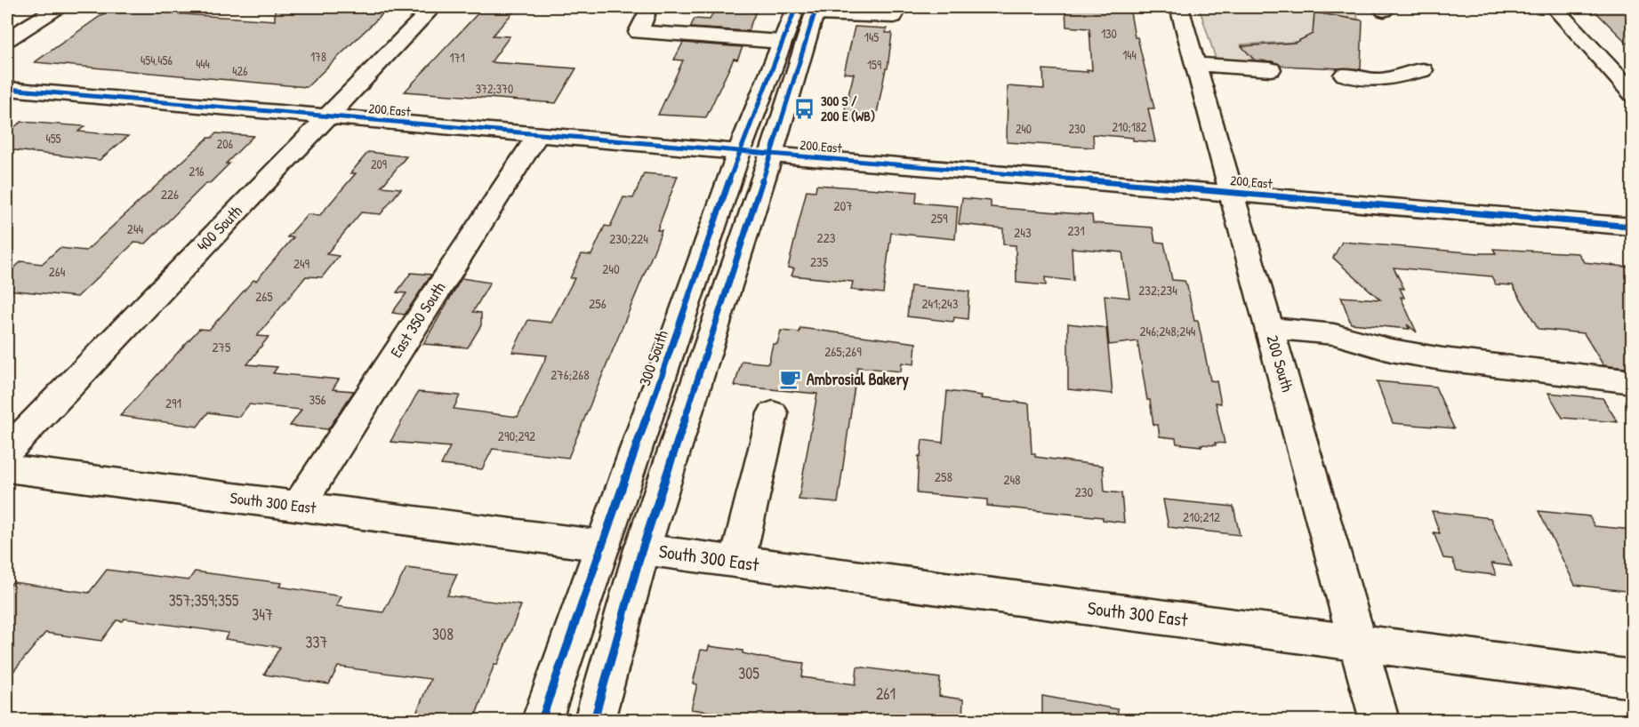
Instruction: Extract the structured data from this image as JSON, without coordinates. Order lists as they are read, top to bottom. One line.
{"streets":{"street":["200 East","400 South","East 350 South","300 South","200 South","South 300 East"]},"crossings":[["200 East","400 South"],["200 East","East 350 South"],["200 East","300 South"],["200 East","200 South"],["East 350 South","South 300 East"],["300 South","South 300 East"],["200 South","South 300 East"]],"places":{"bus stop":["300 S / 200 E (WB)"],"cafe":["Ambrosial Bakery"]},"house_numbers":["130","145","144","178","171","454,456","444","159","426","372;370","210;182","240","230","455","206","209","216","226","207","259","244","231","243","223","230;224","235","249","240","264","232;234","265","256","241;243","246;248;244","275","265;269","276;268","356","291","290;292","258","248","230","210;212","357;359;355","347","308","337","305","261"]}
